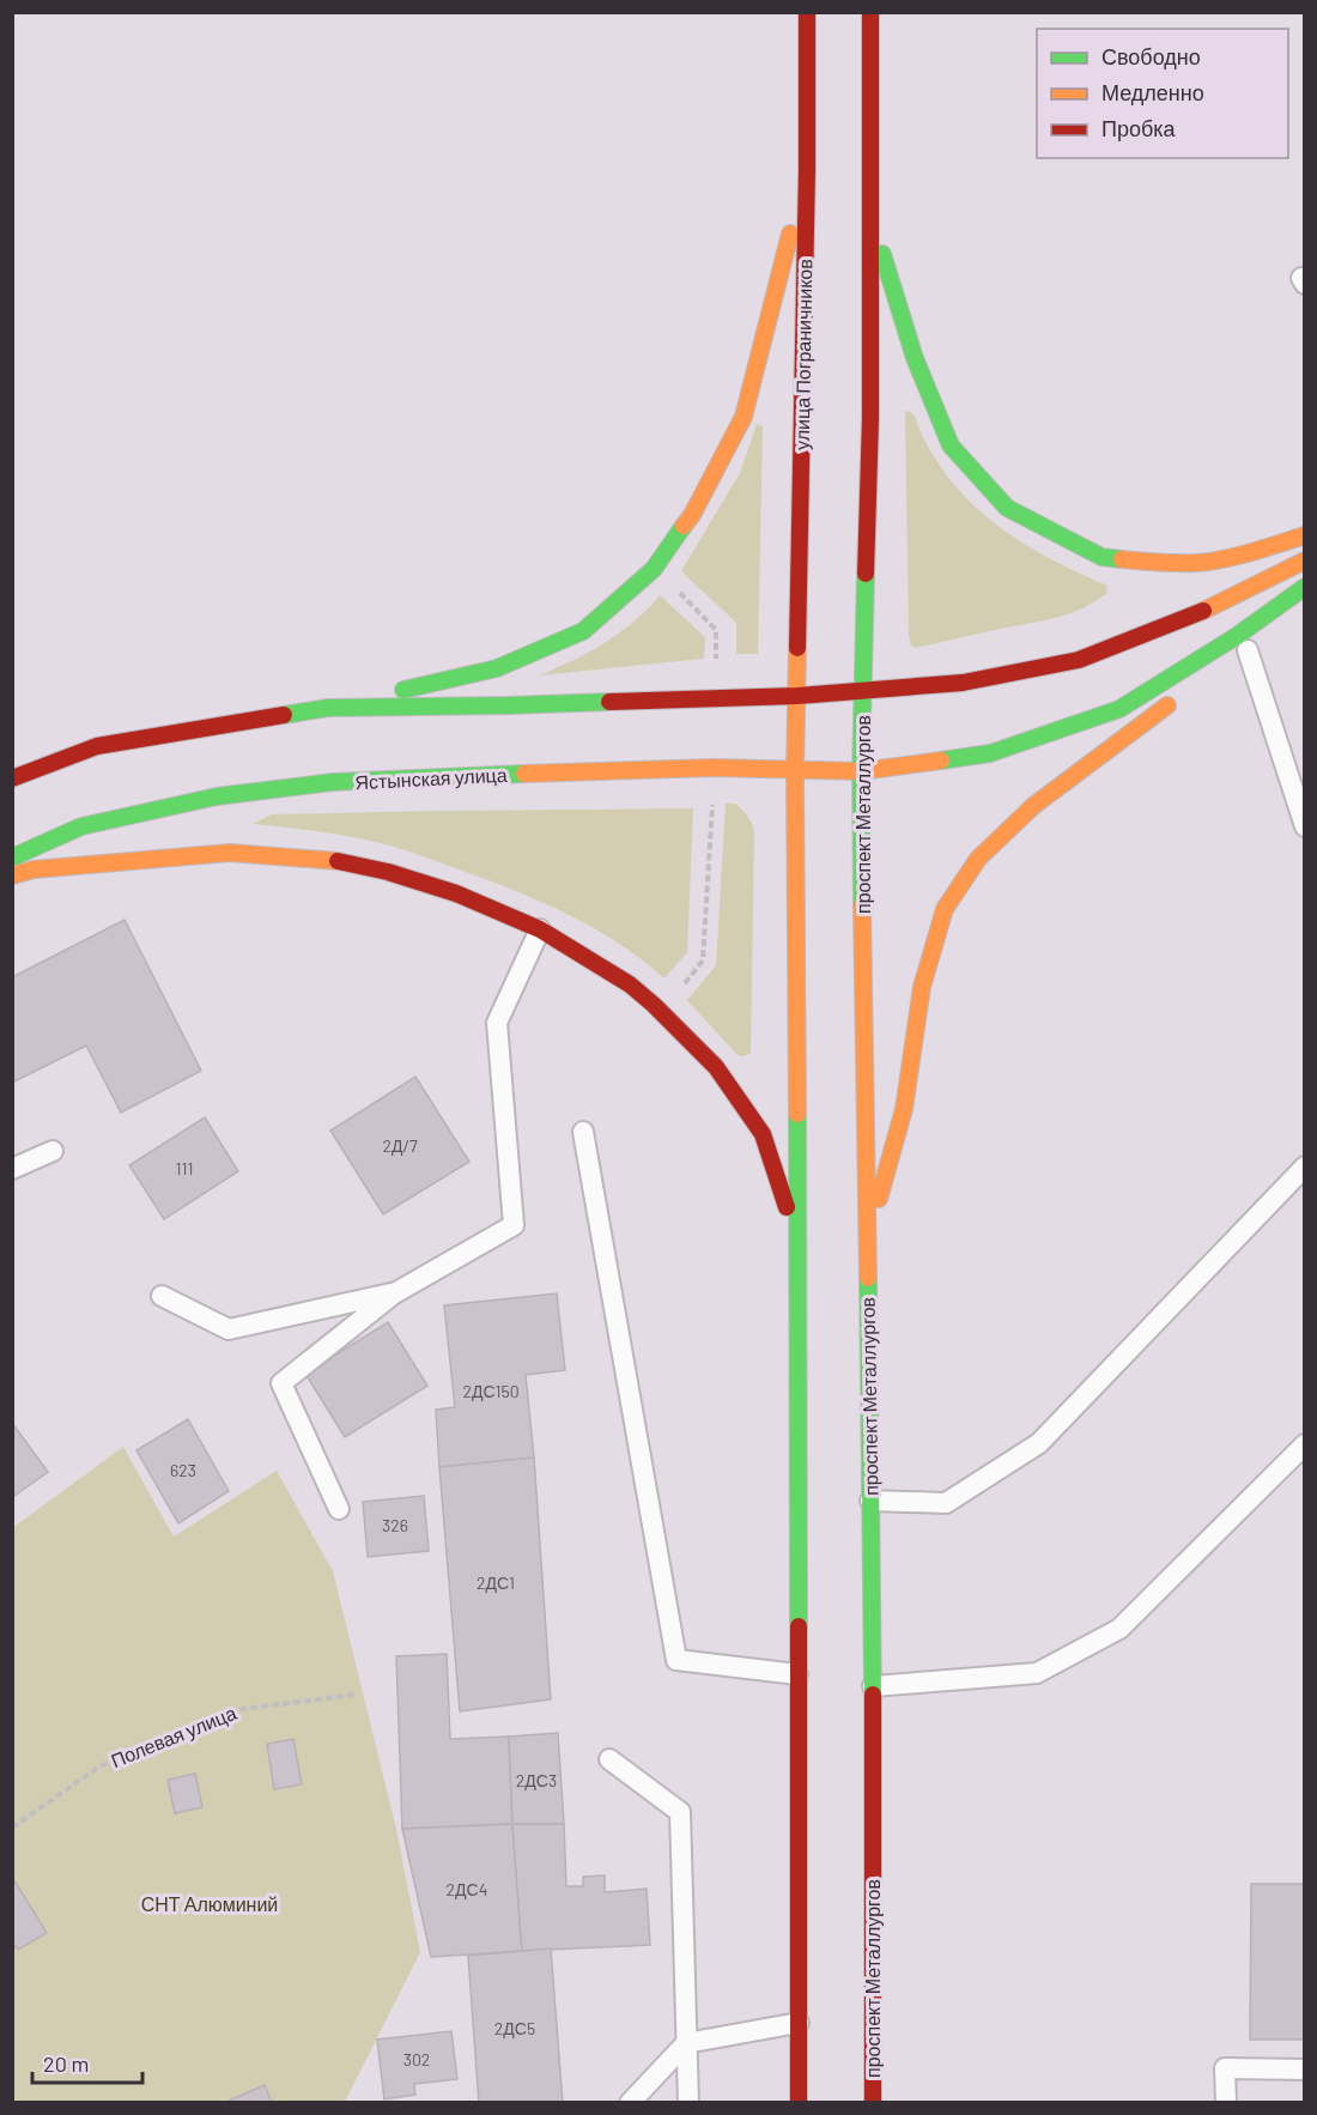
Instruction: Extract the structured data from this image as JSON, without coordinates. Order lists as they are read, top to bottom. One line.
{"streets":{"main road":["улица Пограничников","Ястынская улица","проспект Металлургов"],"path":["Полевая улица"]},"crossings":[["Ястынская улица","проспект Металлургов"]],"parks":["СНТ Алюминий"],"house_numbers":["2Д/7","111","2ДС150","623","326","2ДС1","2ДС3","2ДС4","2ДС5","302"],"legend":["Свободно","Медленно","Пробка"],"scale_bar":"20 m"}
